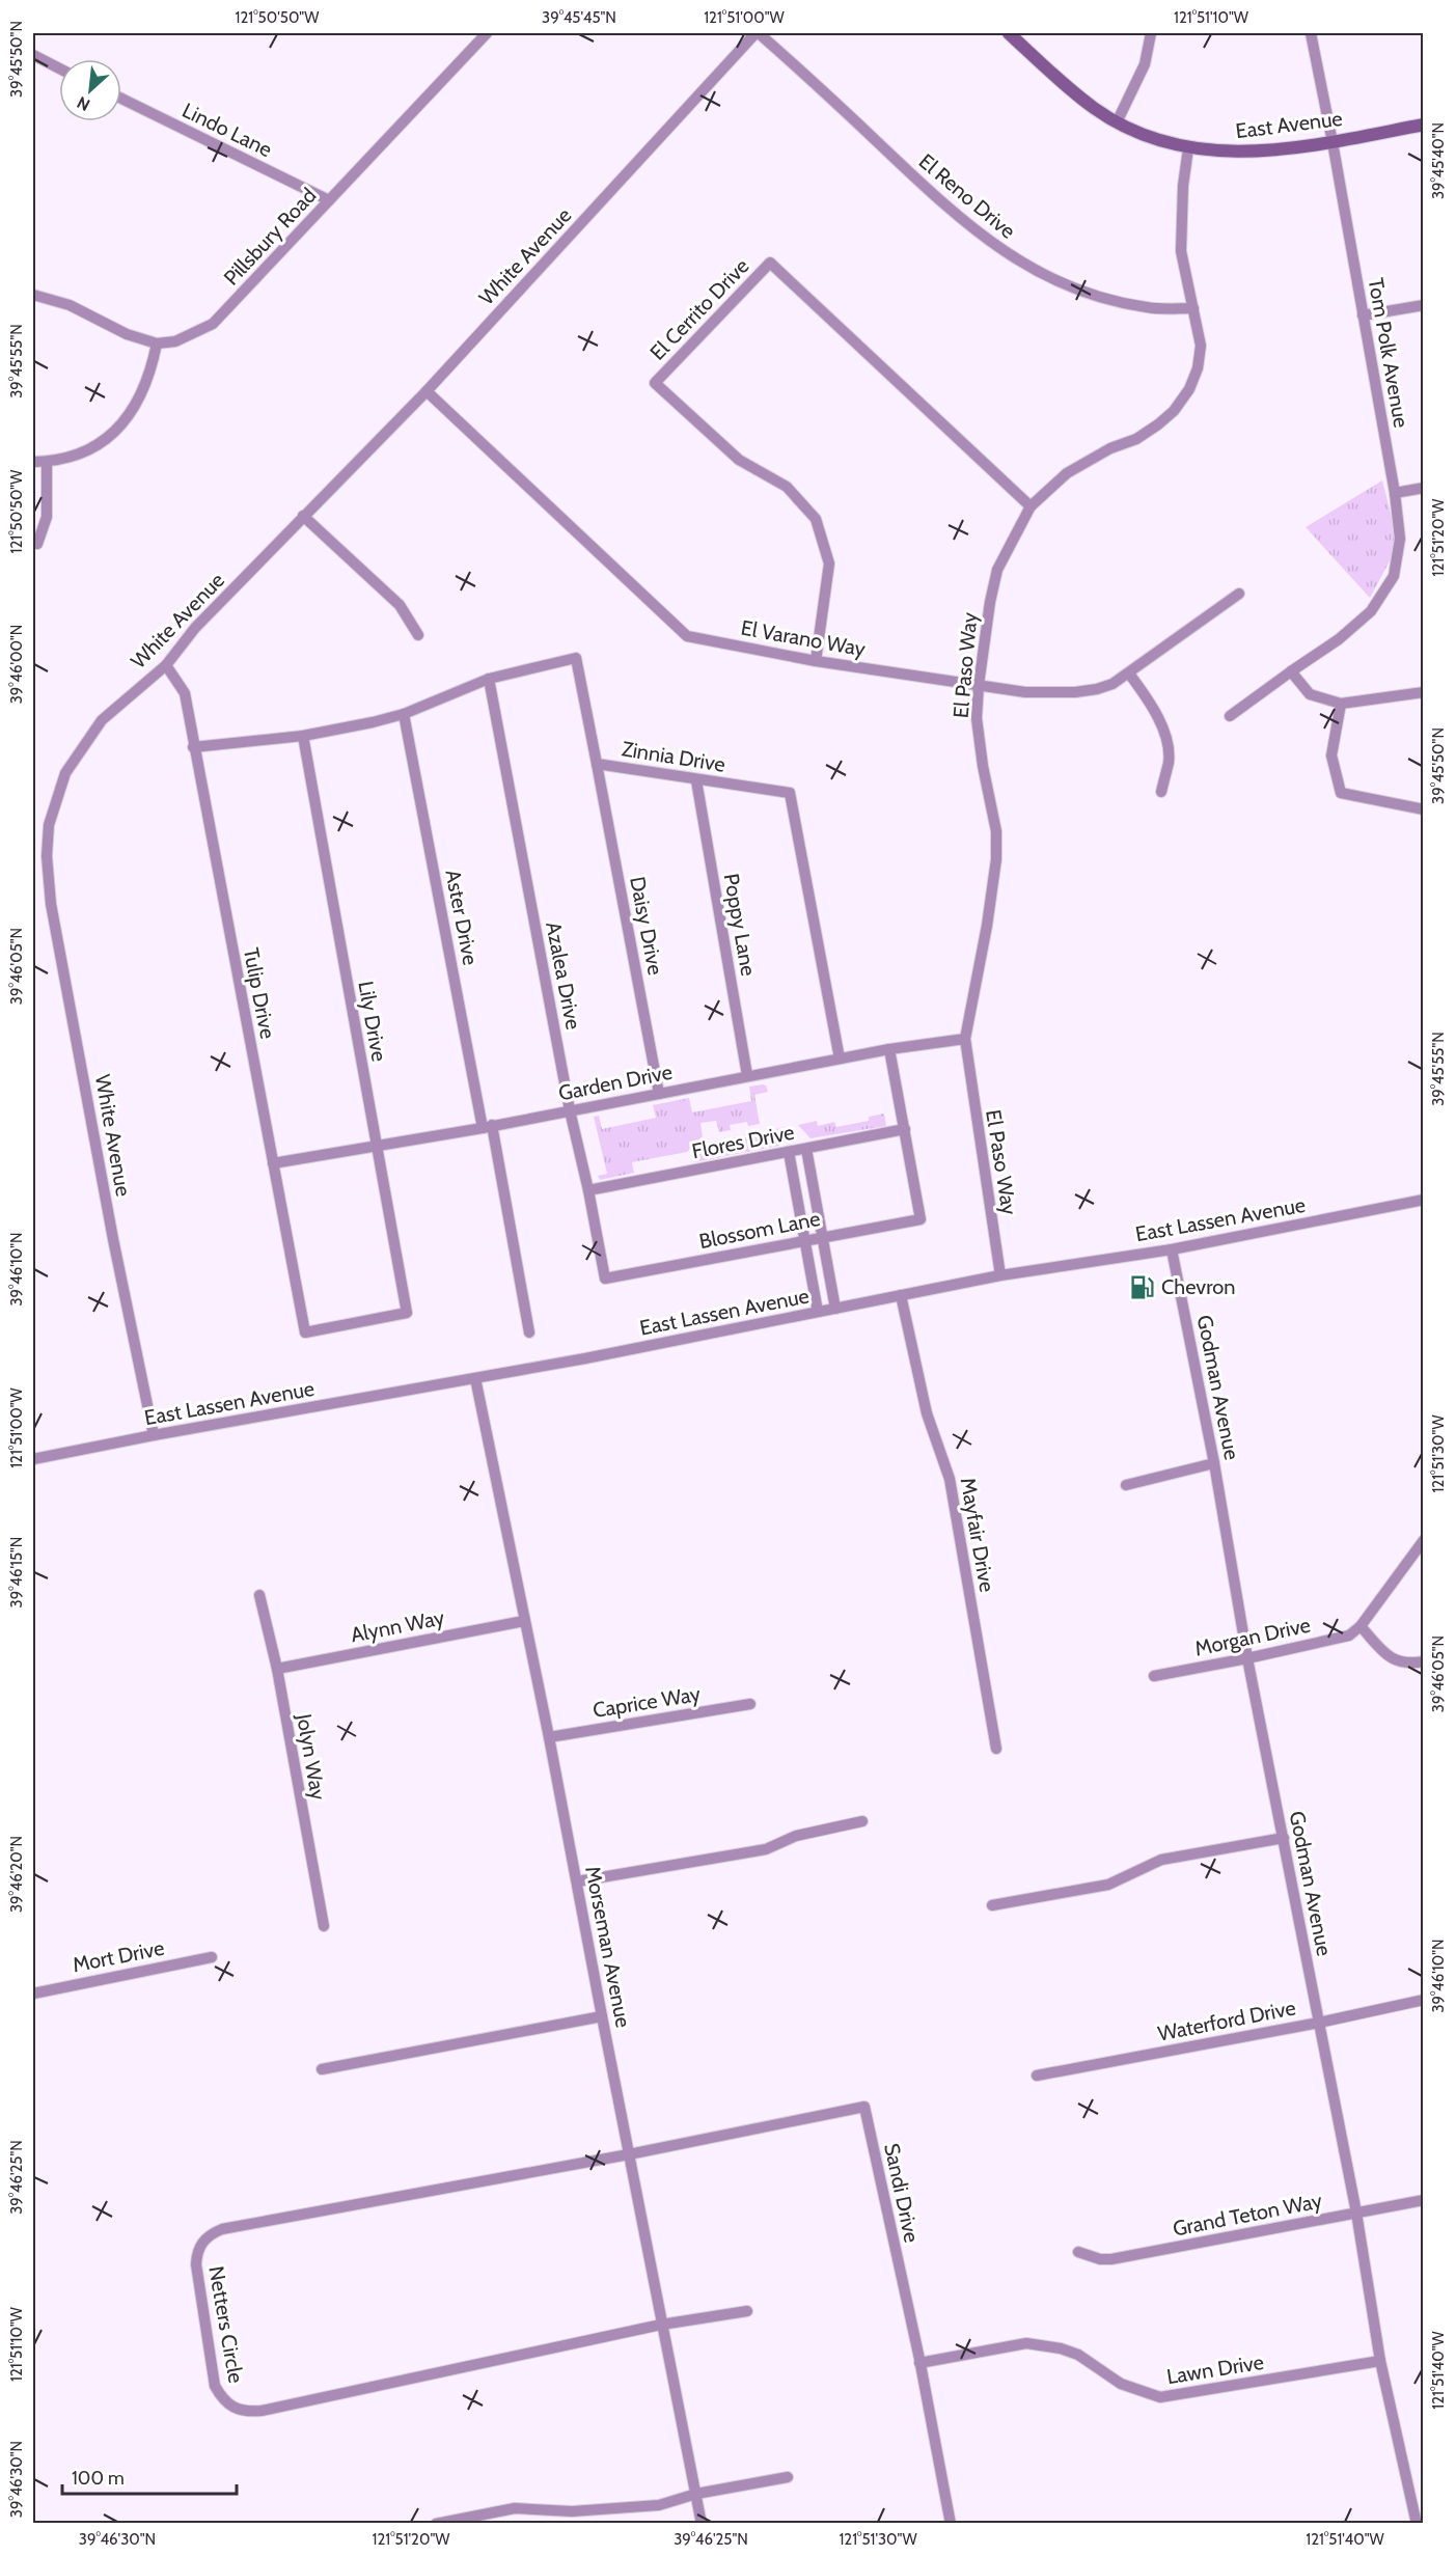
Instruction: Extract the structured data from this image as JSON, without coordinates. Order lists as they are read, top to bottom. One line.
{"streets":{"main road":["East Avenue"],"street":["Lindo Lane","El Reno Drive","Pillsbury Road","White Avenue","El Cerrito Drive","Tom Polk Avenue","El Varano Way","El Paso Way","Zinnia Drive","Aster Drive","Poppy Lane","Daisy Drive","Azalea Drive","Tulip Drive","Lily Drive","Garden Drive","Flores Drive","East Lassen Avenue","Blossom Lane","Godman Avenue","Mayfair Drive","Alynn Way","Morgan Drive","Caprice Way","Jolyn Way","Morseman Avenue","Mort Drive","Waterford Drive","Sandi Drive","Grand Teton Way","Netters Circle","Lawn Drive"]},"crossings":[["East Avenue","Tom Polk Avenue"],["East Avenue","El Paso Way"],["Lindo Lane","Pillsbury Road"],["El Reno Drive","White Avenue"],["El Reno Drive","El Paso Way"],["White Avenue","El Varano Way"],["White Avenue","Tulip Drive"],["White Avenue","East Lassen Avenue"],["El Cerrito Drive","El Varano Way"],["El Cerrito Drive","El Paso Way"],["El Varano Way","El Paso Way"],["El Paso Way","Garden Drive"],["El Paso Way","East Lassen Avenue"],["Zinnia Drive","Aster Drive"],["Zinnia Drive","Poppy Lane"],["Zinnia Drive","Daisy Drive"],["Zinnia Drive","Azalea Drive"],["Zinnia Drive","Tulip Drive"],["Zinnia Drive","Lily Drive"],["Zinnia Drive","Garden Drive"],["Aster Drive","Garden Drive"],["Poppy Lane","Garden Drive"],["Daisy Drive","Garden Drive"],["Azalea Drive","Garden Drive"],["Azalea Drive","Flores Drive"],["Azalea Drive","Blossom Lane"],["Tulip Drive","Lily Drive"],["Tulip Drive","Garden Drive"],["Lily Drive","Garden Drive"],["Flores Drive","Blossom Lane"],["East Lassen Avenue","Godman Avenue"],["East Lassen Avenue","Mayfair Drive"],["East Lassen Avenue","Morseman Avenue"],["Godman Avenue","Morgan Drive"],["Godman Avenue","Waterford Drive"],["Godman Avenue","Grand Teton Way"],["Godman Avenue","Lawn Drive"],["Alynn Way","Jolyn Way"],["Alynn Way","Morseman Avenue"],["Caprice Way","Morseman Avenue"],["Morseman Avenue","Sandi Drive"],["Morseman Avenue","Netters Circle"],["Sandi Drive","Netters Circle"],["Sandi Drive","Lawn Drive"]],"places":{"fuel station":["Chevron"]},"scale_bar":"100 m","north":"bottom left","coordinates":["121°50'50\"W","39°45'45\"N","121°51'00\"W","121°51'10\"W","39°45'50\"N","39°45'40\"N","39°45'55\"N","121°51'20\"W","39°46'00\"N","39°46'05\"N","39°46'10\"N","121°51'30\"W","39°46'15\"N","39°46'20\"N","39°46'25\"N","121°51'40\"W","39°46'30\"N"]}
